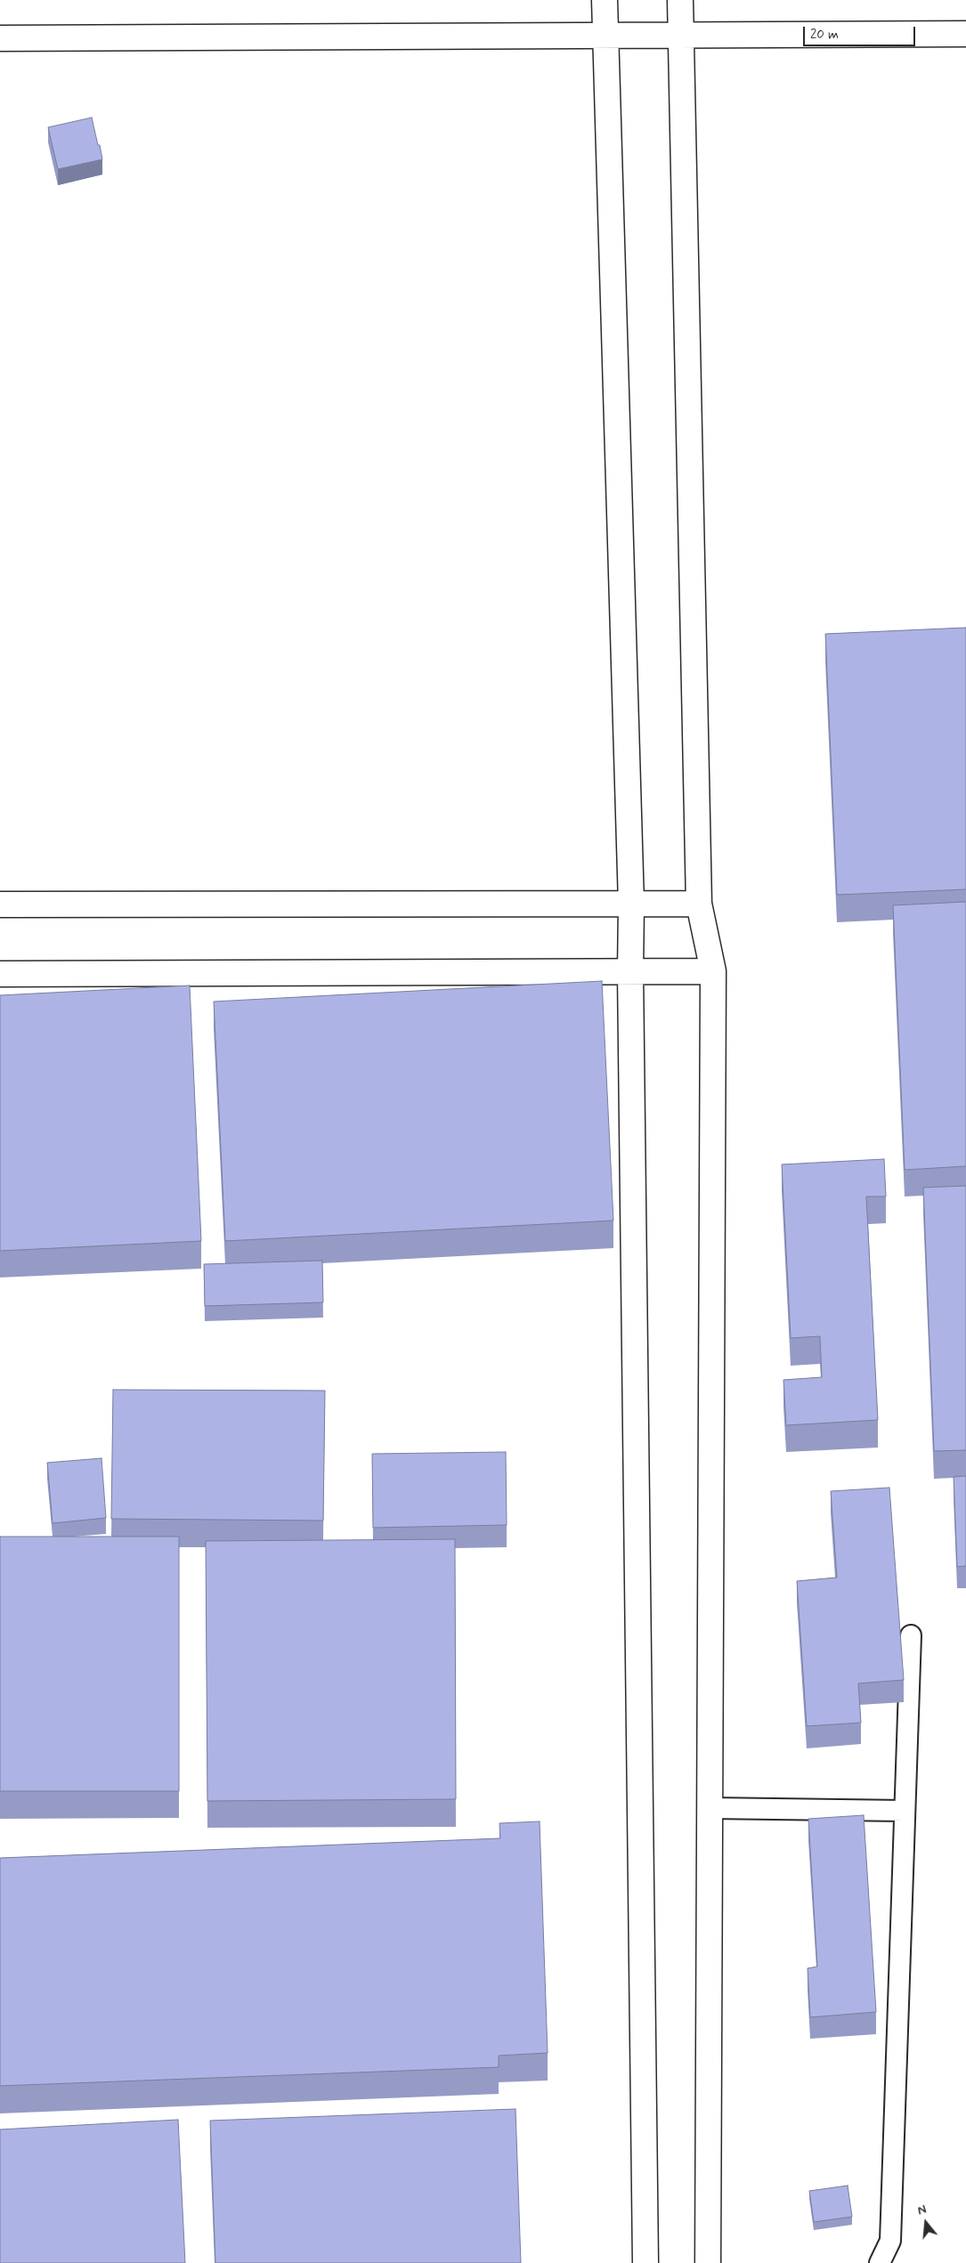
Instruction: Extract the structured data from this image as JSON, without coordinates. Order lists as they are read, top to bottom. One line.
{"scale_bar":"20 m","north":"top"}
